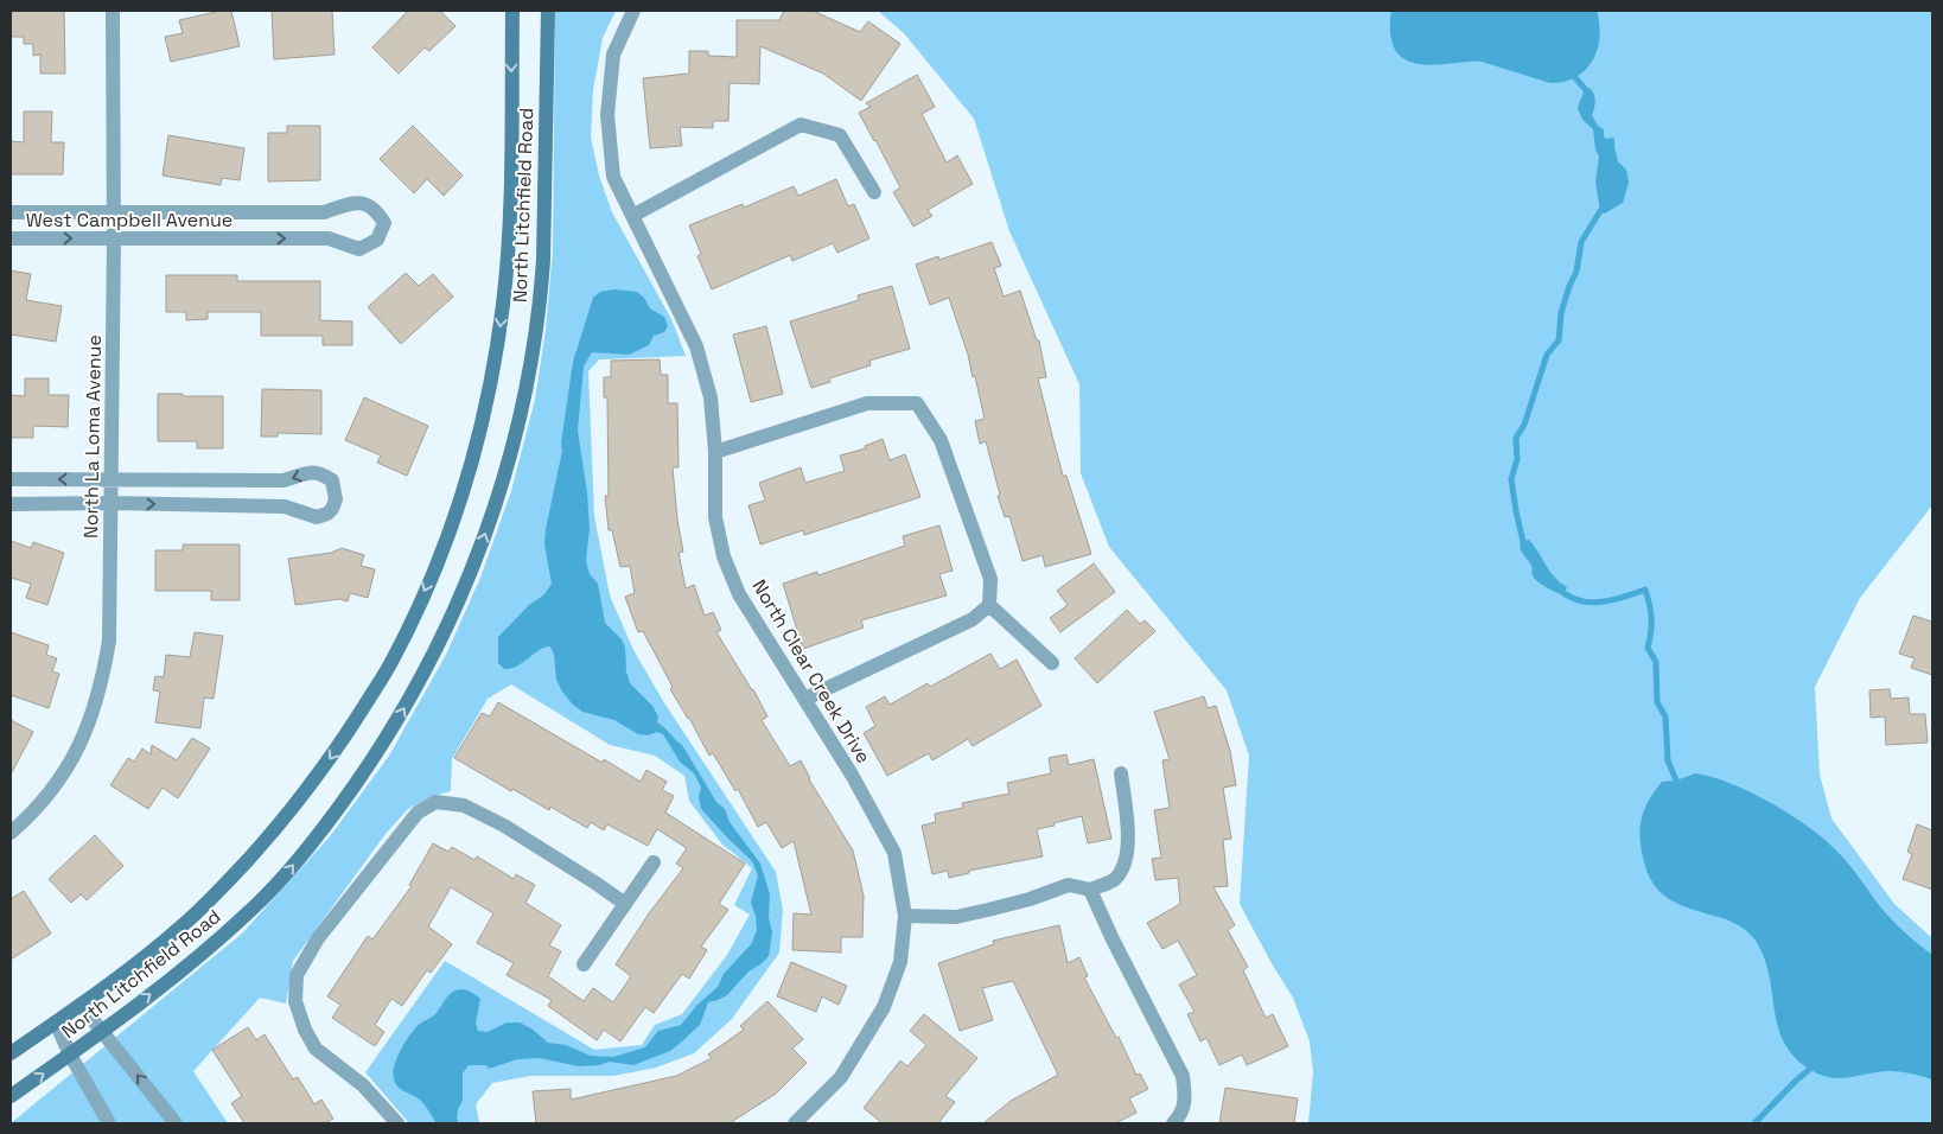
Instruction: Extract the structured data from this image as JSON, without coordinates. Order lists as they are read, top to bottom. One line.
{"streets":{"main road":["North Litchfield Road"],"street":["West Campbell Avenue","North La Loma Avenue","North Clear Creek Drive"]},"crossings":[["West Campbell Avenue","North La Loma Avenue"]]}
